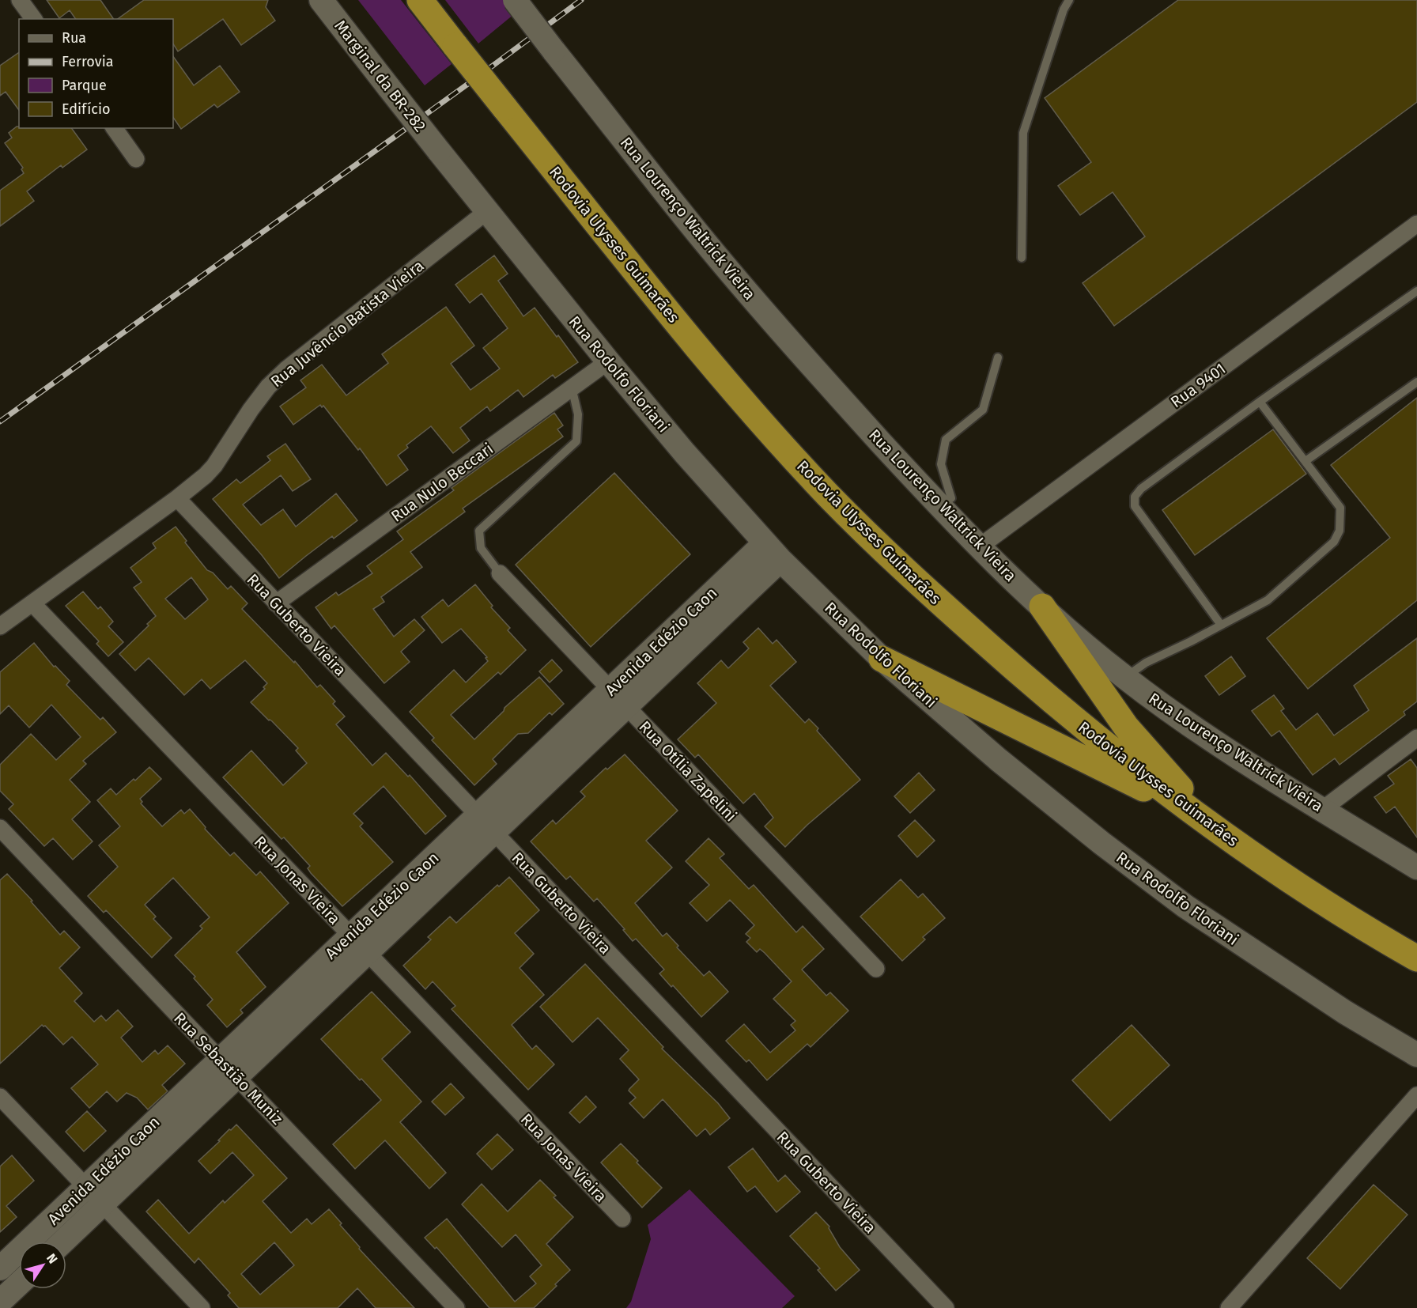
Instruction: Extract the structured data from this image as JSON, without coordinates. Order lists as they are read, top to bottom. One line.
{"streets":{"highway":["Rodovia Ulysses Guimarães"],"main road":["Marginal da BR-282","Rua Lourenço Waltrick Vieira","Rua Rodolfo Floriani","Avenida Edézio Caon"],"street":["Rua Juvêncio Batista Vieira","Rua 9401","Rua Nulo Beccari","Rua Guberto Vieira","Rua Otília Zapelini","Rua Jonas Vieira","Rua Sebastião Muniz"]},"crossings":[["Marginal da BR-282","Rua Rodolfo Floriani"],["Rua Lourenço Waltrick Vieira","Rua 9401"],["Rua Juvêncio Batista Vieira","Rua Rodolfo Floriani"],["Rua Juvêncio Batista Vieira","Rua Guberto Vieira"],["Rua Juvêncio Batista Vieira","Rua Jonas Vieira"],["Rua Rodolfo Floriani","Rua Nulo Beccari"],["Rua Rodolfo Floriani","Avenida Edézio Caon"],["Rua Nulo Beccari","Rua Guberto Vieira"],["Rua Guberto Vieira","Avenida Edézio Caon"],["Avenida Edézio Caon","Rua Otília Zapelini"],["Avenida Edézio Caon","Rua Jonas Vieira"],["Avenida Edézio Caon","Rua Sebastião Muniz"]],"legend":["Rua","Ferrovia","Parque","Edifício"],"north":"top right"}
